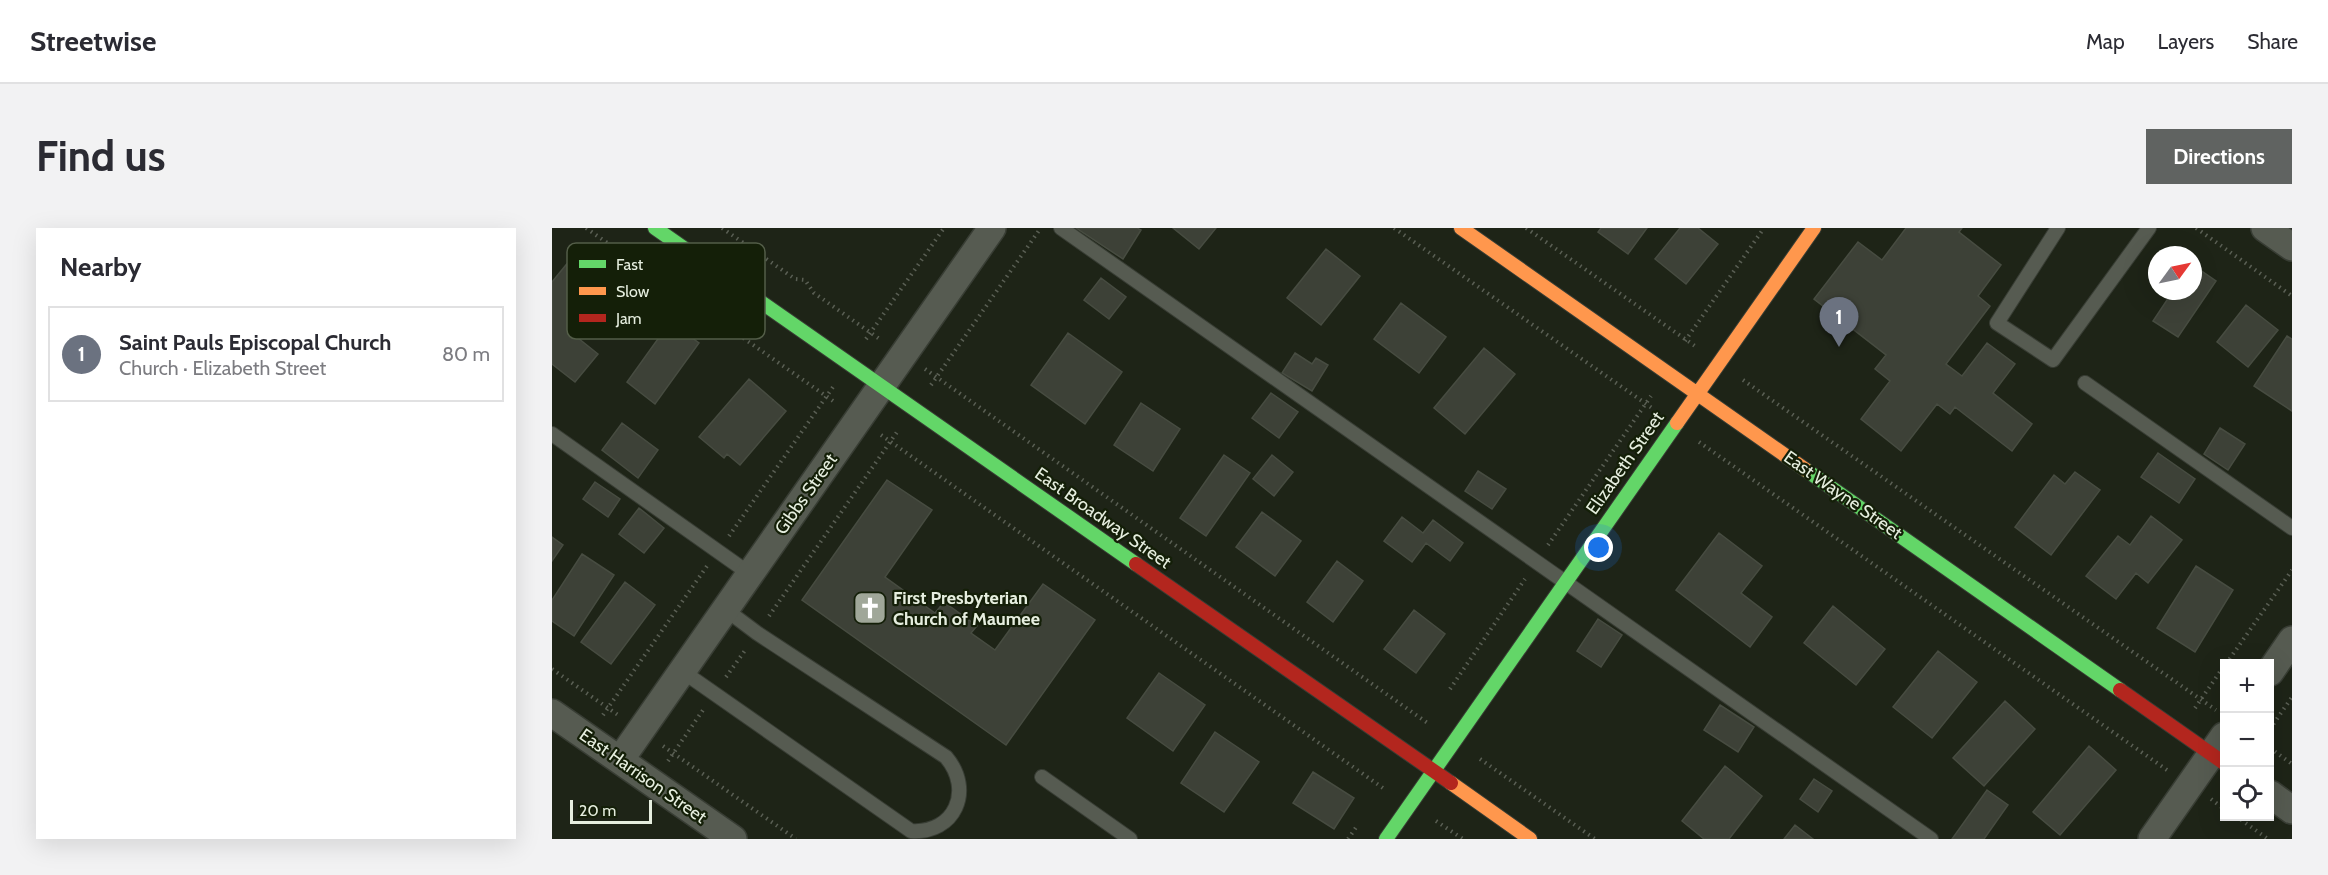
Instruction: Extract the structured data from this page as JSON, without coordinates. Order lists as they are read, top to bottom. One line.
{"streets":{"street":["Elizabeth Street","Gibbs Street","East Wayne Street","East Broadway Street","East Harrison Street"]},"crossings":[["Elizabeth Street","East Wayne Street"],["Elizabeth Street","East Broadway Street"],["Gibbs Street","East Broadway Street"],["Gibbs Street","East Harrison Street"]],"places":{"church":["First Presbyterian Church of Maumee"]},"legend":["Fast","Slow","Jam"],"scale_bar":"20 m","north":"top right","page":{"header":"Streetwise","nav":["Map","Layers","Share"],"buttons":"Directions","title":"Find us","heading":"Nearby","pins":"1","list":[{"mark":"1","name":"Saint Pauls Episcopal Church","note":"Church · Elizabeth Street","value":"80 m"}],"map_buttons":["+","−"],"scale":"20 m"}}
